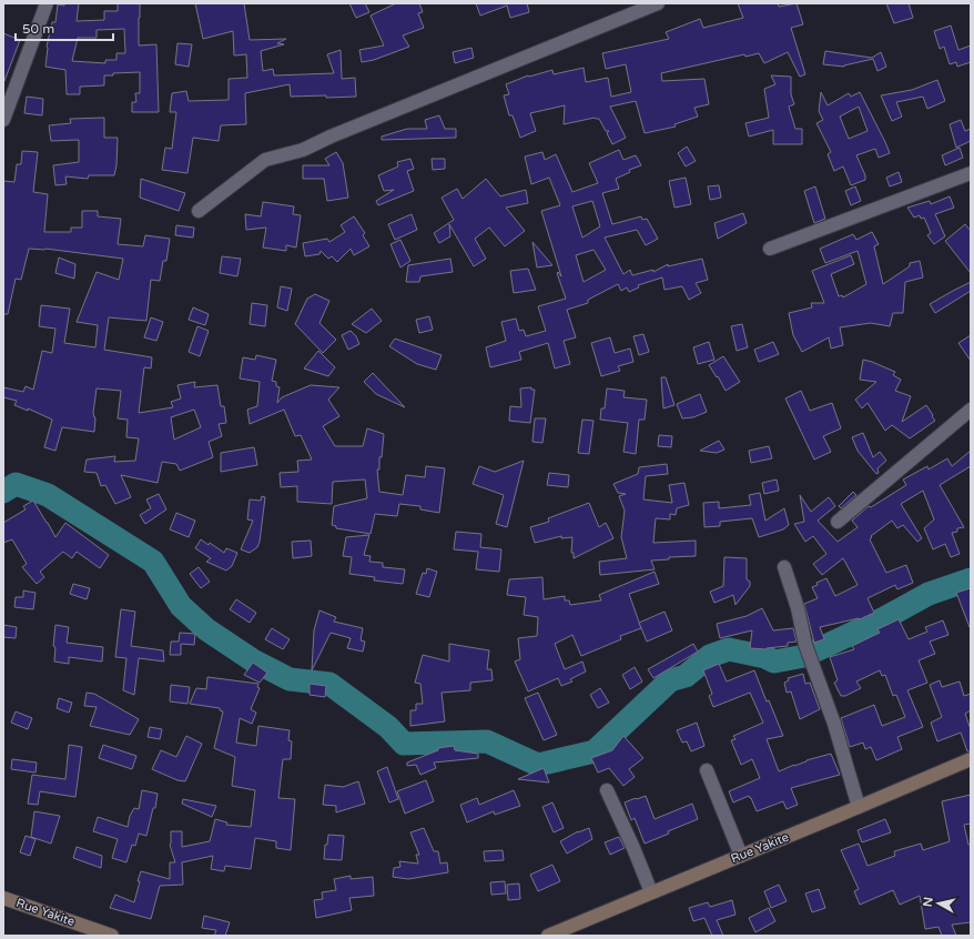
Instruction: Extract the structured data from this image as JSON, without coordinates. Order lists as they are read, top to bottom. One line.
{"streets":{"main road":["Rue Yakite"]},"scale_bar":"50 m","north":"left"}
